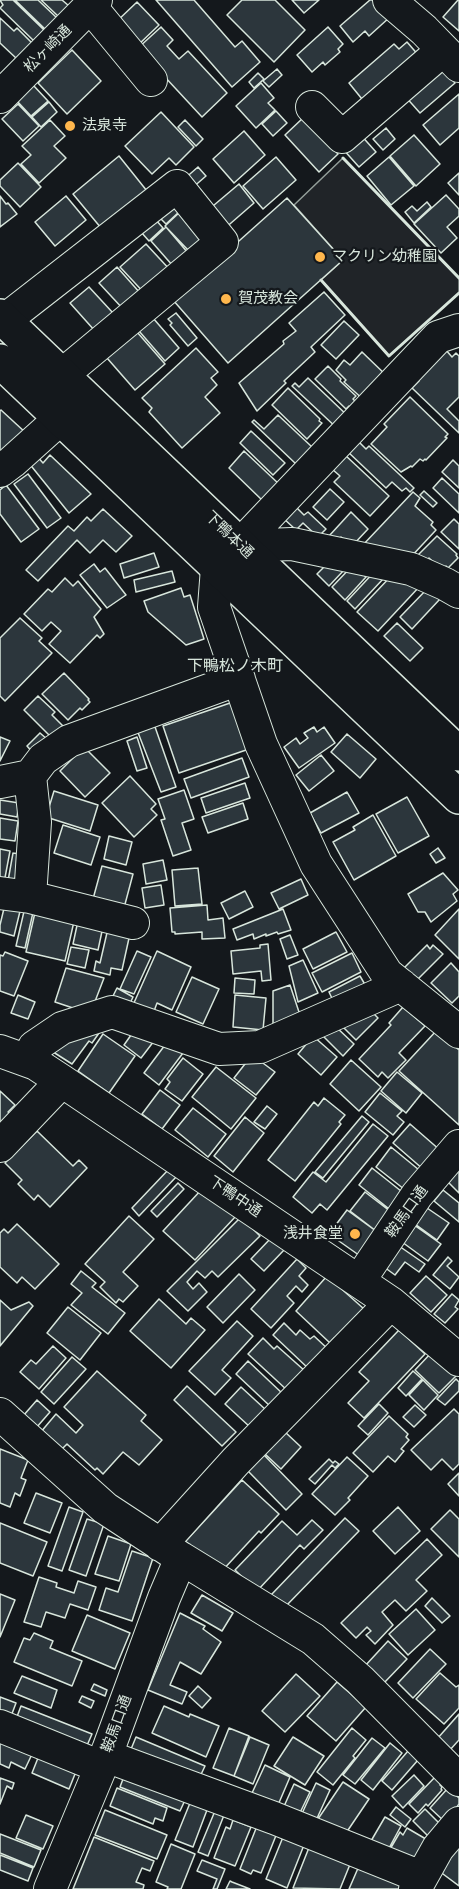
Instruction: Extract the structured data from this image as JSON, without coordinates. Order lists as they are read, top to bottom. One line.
{"streets":{"main road":["下鴨本通"],"street":["松ヶ崎通","下鴨中通","鞍馬口通"]},"crossings":[["下鴨中通","鞍馬口通"]],"districts":["下鴨松ノ木町"],"places":["法泉寺","マクリン幼稚園","賀茂教会","浅井食堂"]}
